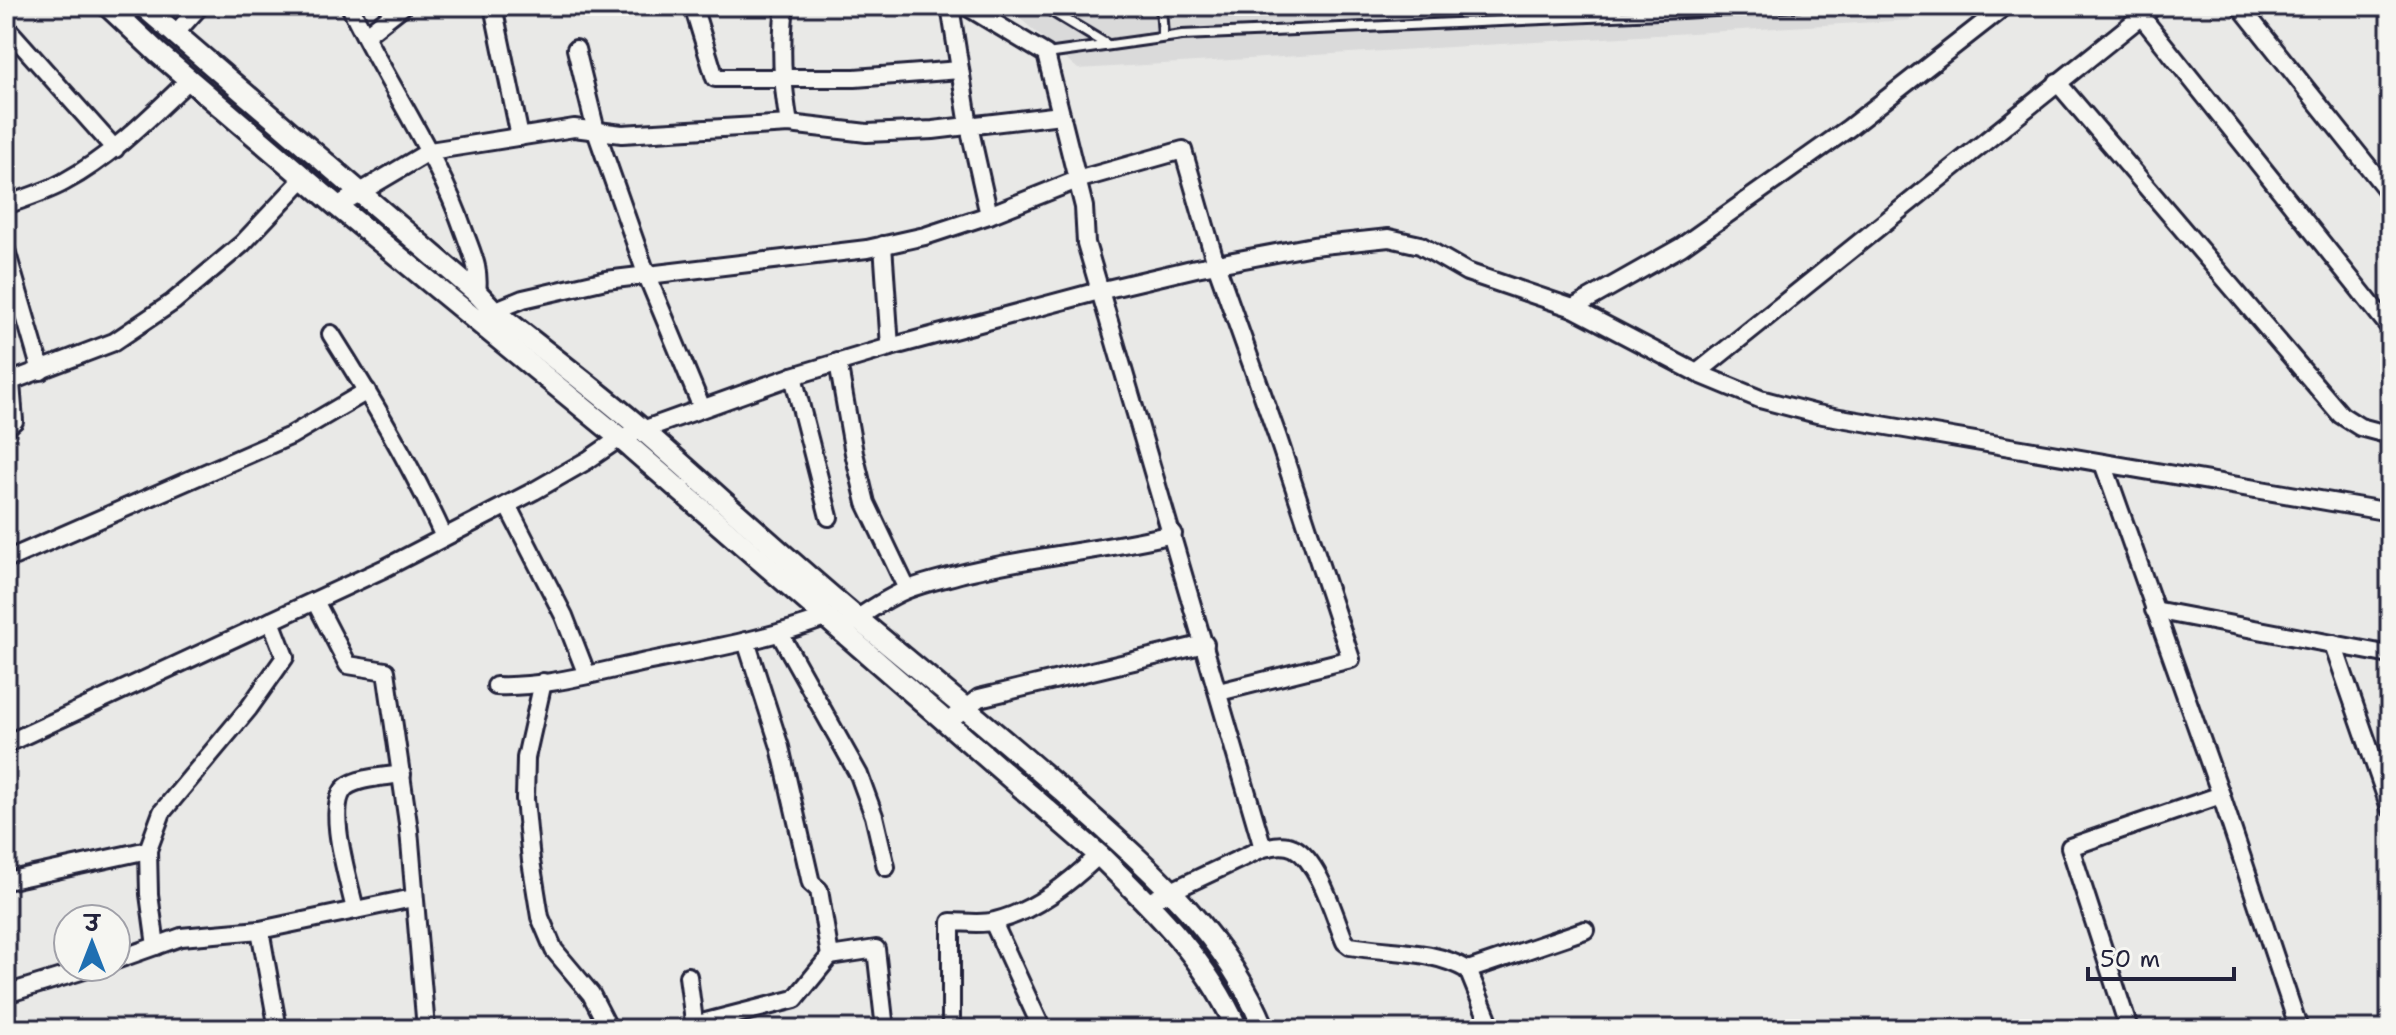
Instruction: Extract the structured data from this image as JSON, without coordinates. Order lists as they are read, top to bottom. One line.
{"scale_bar":"50 m","north":"top"}
